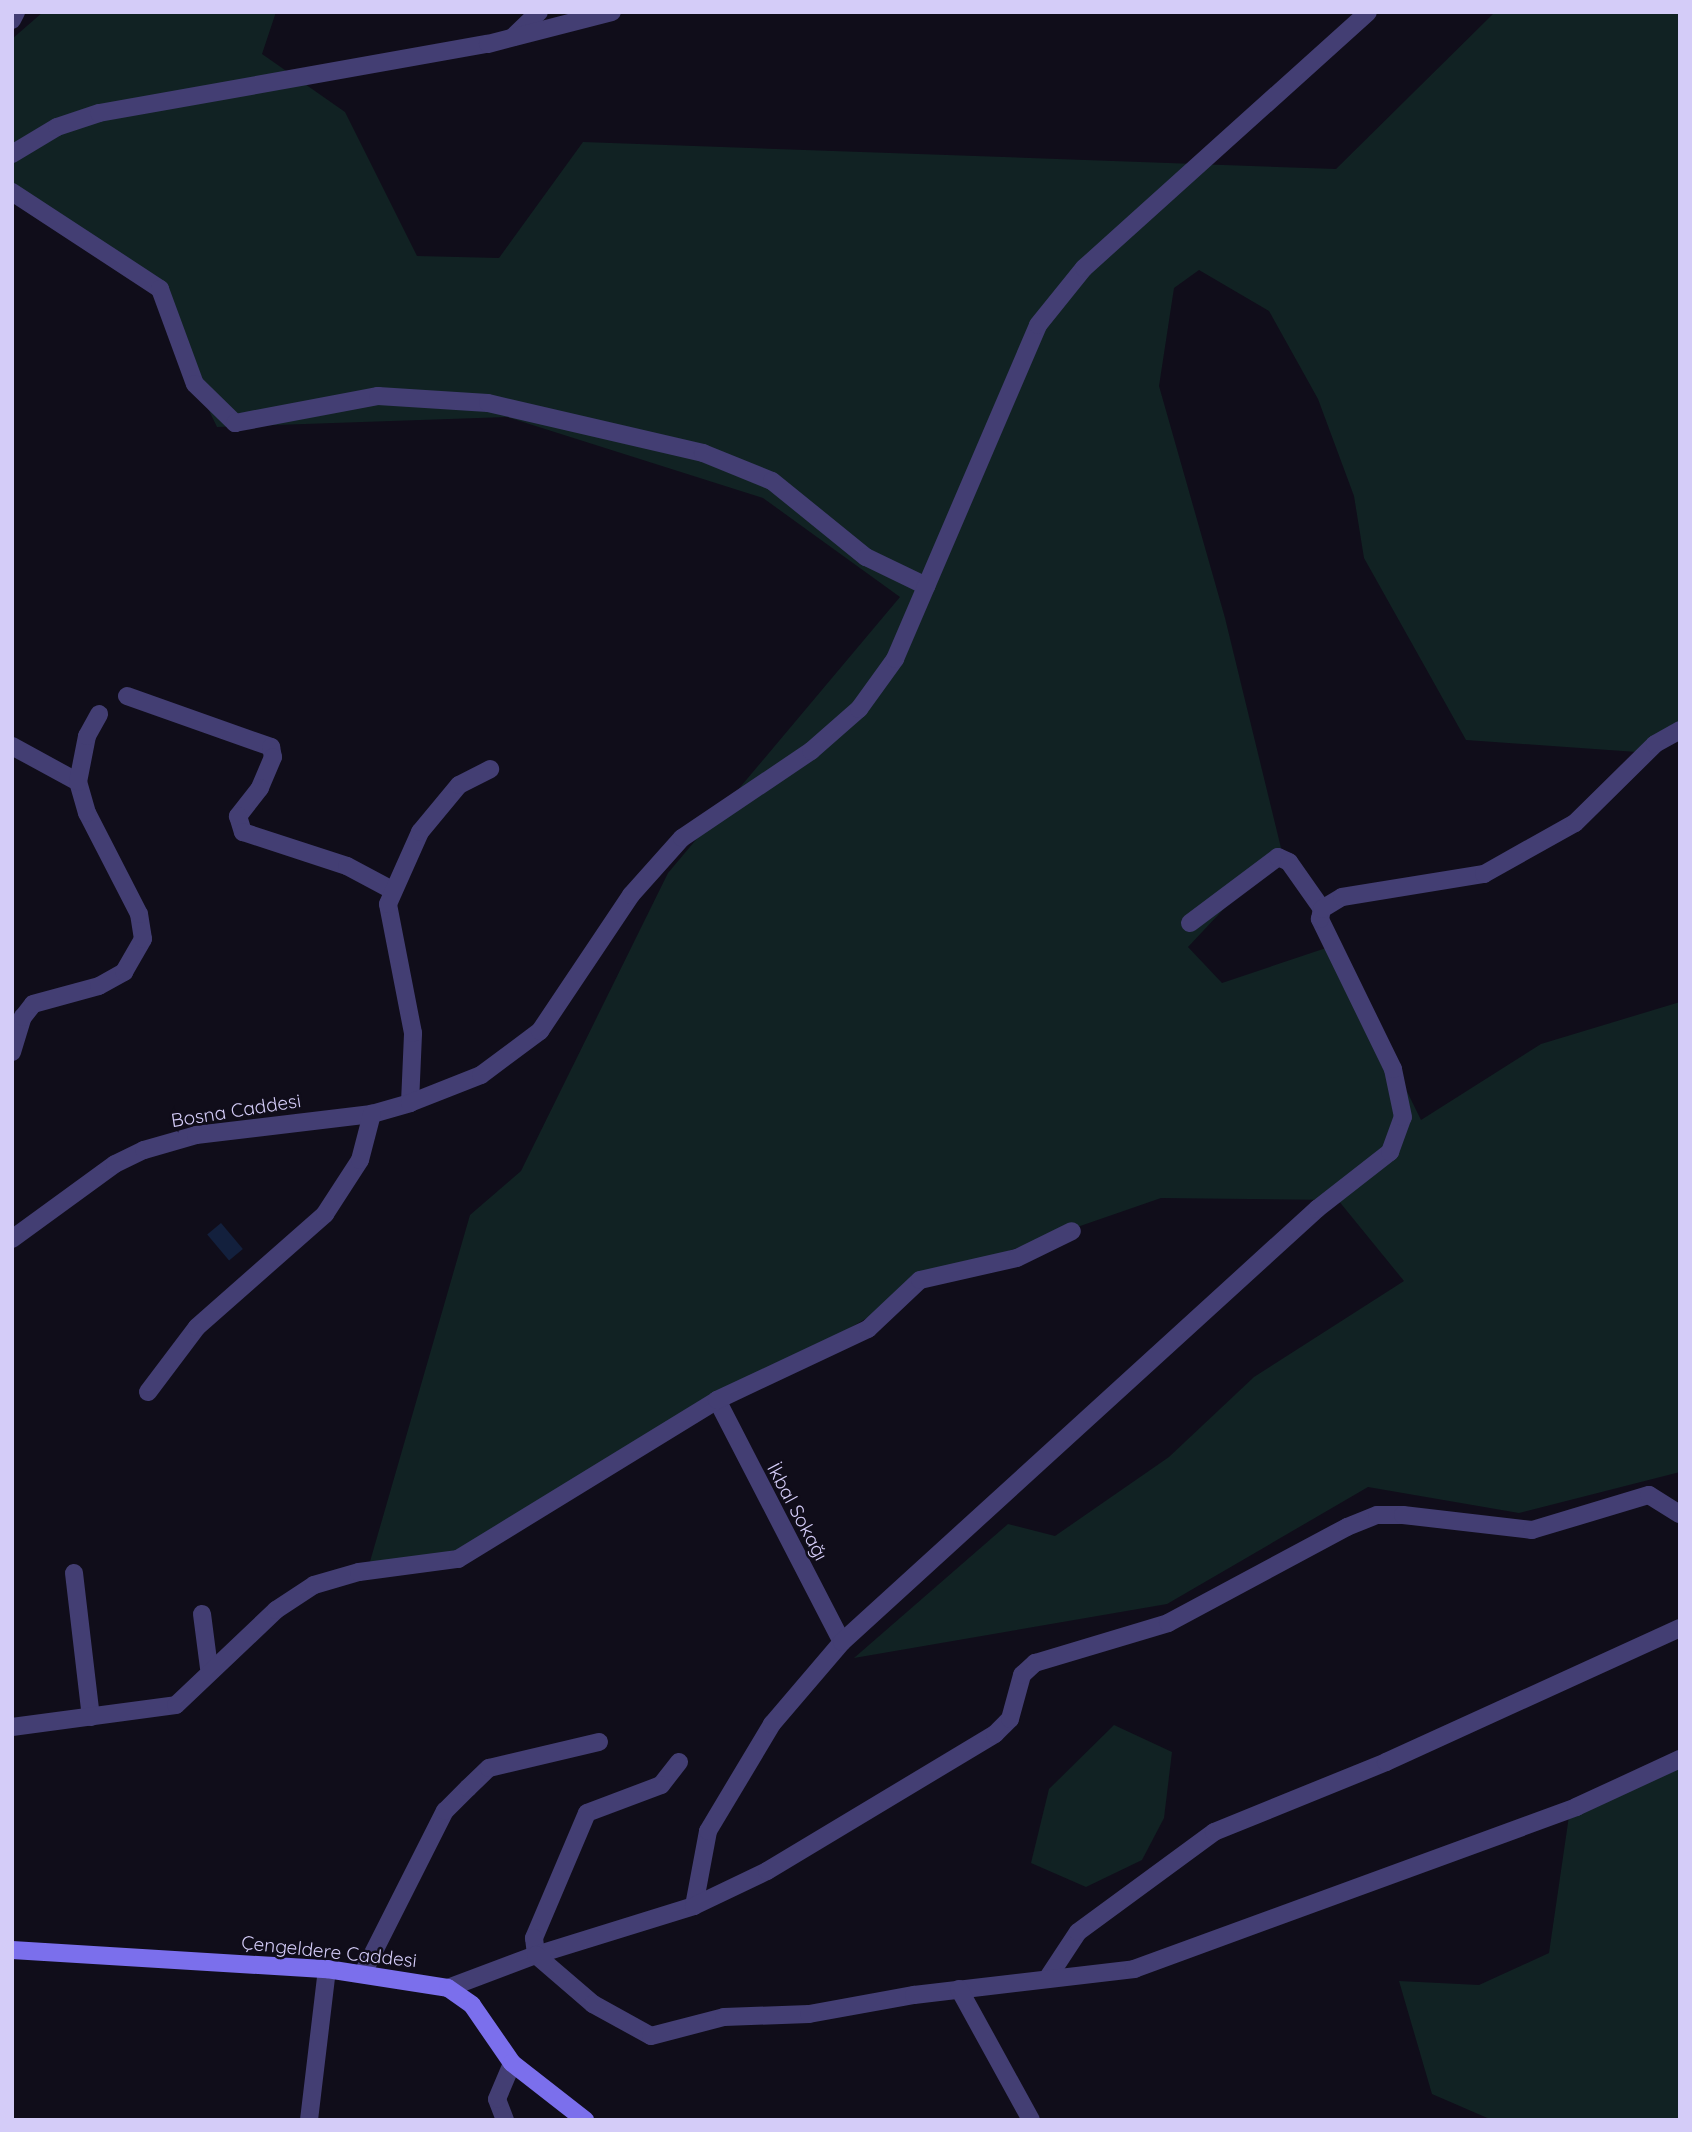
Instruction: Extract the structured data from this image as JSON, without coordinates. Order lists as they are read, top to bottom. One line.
{"streets":{"main road":["Çengeldere Caddesi"],"street":["Bosna Caddesi","İkbal Sokağı"]}}
